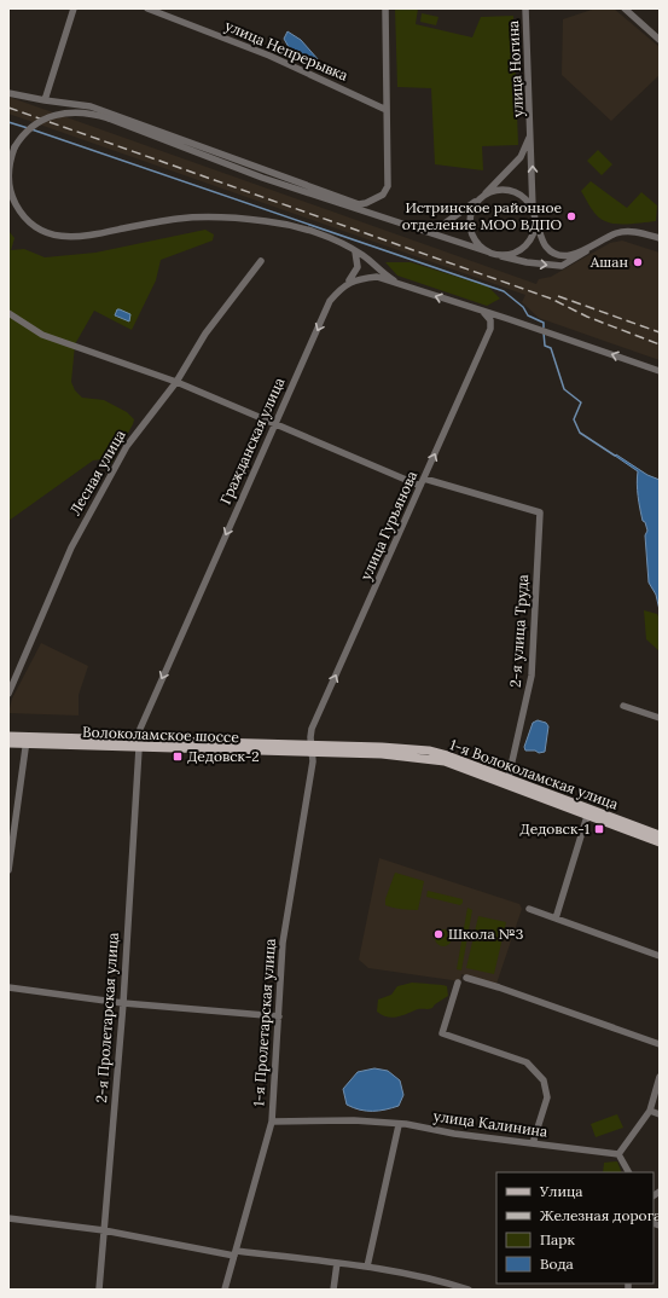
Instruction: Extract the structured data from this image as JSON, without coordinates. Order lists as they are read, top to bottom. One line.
{"streets":{"main road":["Волоколамское шоссе","1-я Волоколамская улица"],"street":["улица Непрерывка","улица Ногина","Гражданская улица","Лесная улица","улица Гурьянова","2-я улица Труда","2-я Пролетарская улица","1-я Пролетарская улица","улица Калинина"]},"crossings":[["Гражданская улица","Волоколамское шоссе"],["Гражданская улица","2-я Пролетарская улица"],["улица Гурьянова","2-я улица Труда"],["улица Гурьянова","Волоколамское шоссе"],["улица Гурьянова","1-я Волоколамская улица"],["улица Гурьянова","1-я Пролетарская улица"],["2-я улица Труда","1-я Волоколамская улица"],["Волоколамское шоссе","1-я Волоколамская улица"],["Волоколамское шоссе","2-я Пролетарская улица"],["Волоколамское шоссе","1-я Пролетарская улица"],["1-я Волоколамская улица","1-я Пролетарская улица"],["1-я Пролетарская улица","улица Калинина"]],"one_way":["улица Ногина","Гражданская улица","улица Гурьянова"],"places":{"other":["Истринское районное отделение МОО ВДПО","Ашан","Школа №3"],"transit":["Дедовск-2","Дедовск-1"]},"legend":["Улица","Железная дорога","Парк","Вода"]}
